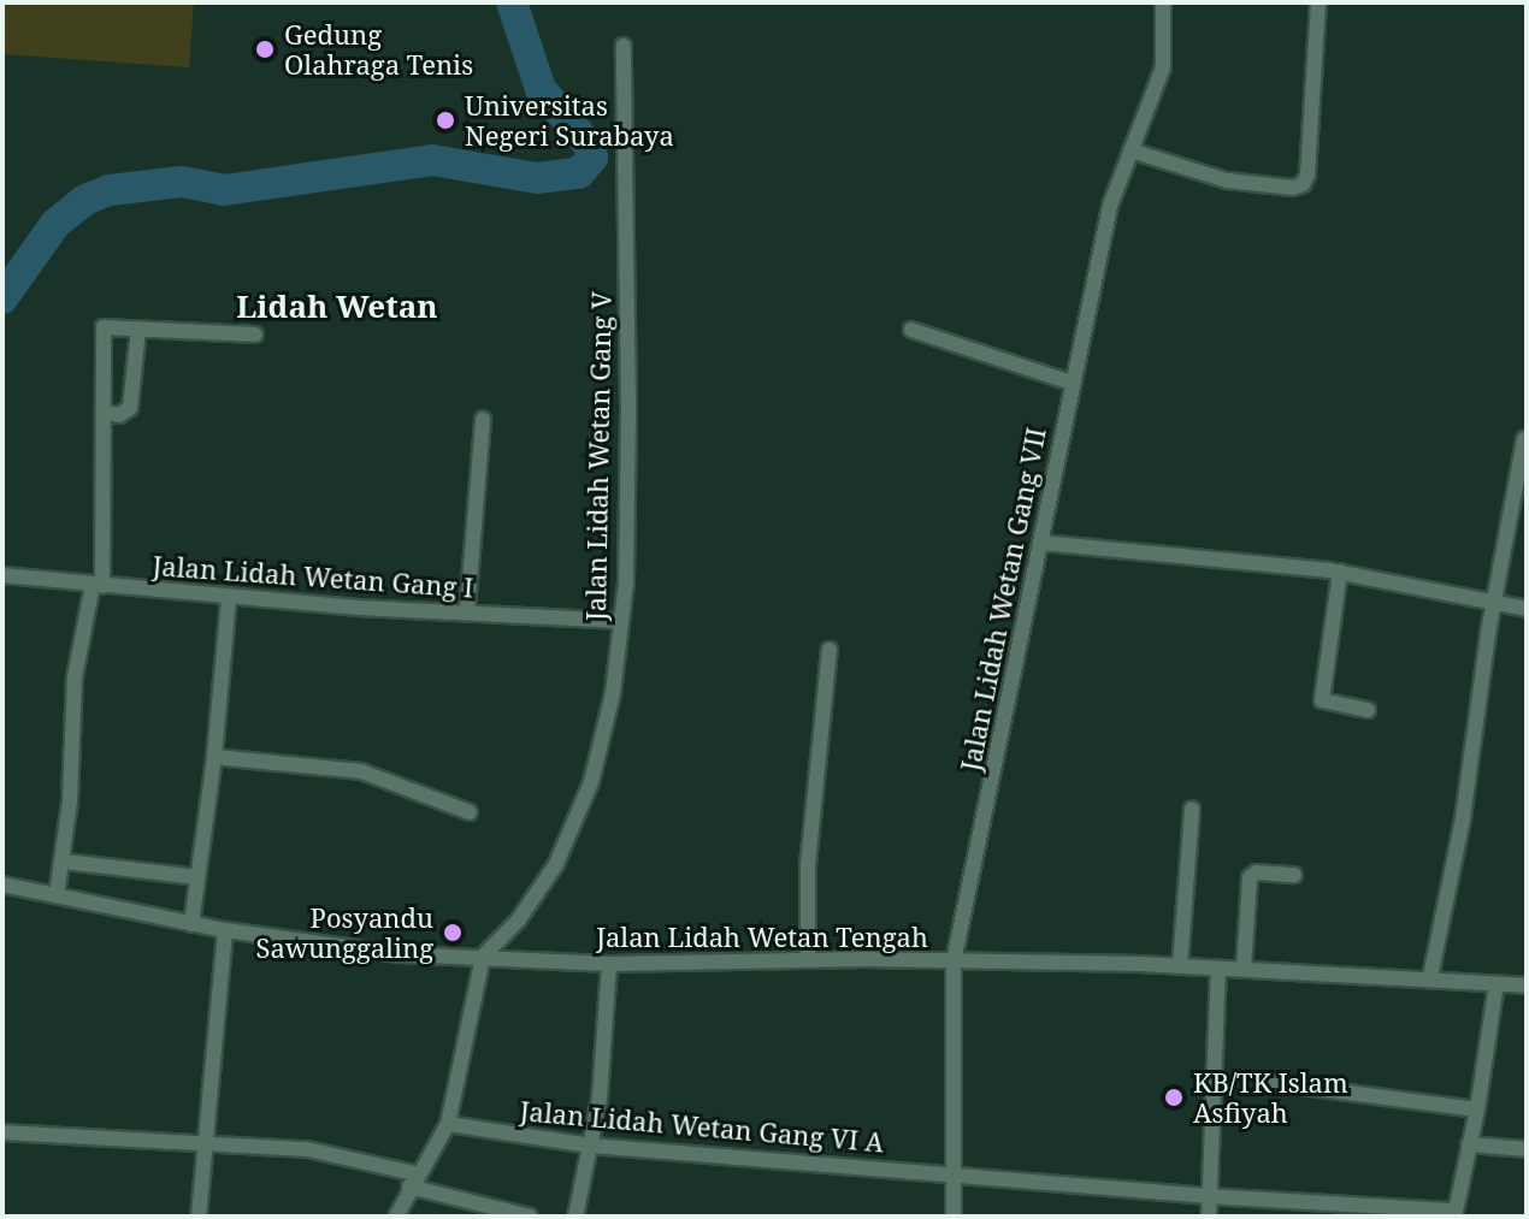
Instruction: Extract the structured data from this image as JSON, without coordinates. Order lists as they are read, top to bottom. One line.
{"streets":{"street":["Jalan Lidah Wetan Gang V","Jalan Lidah Wetan Gang I","Jalan Lidah Wetan Gang VII","Jalan Lidah Wetan Tengah","Jalan Lidah Wetan Gang VI A"]},"crossings":[["Jalan Lidah Wetan Gang V","Jalan Lidah Wetan Gang I"],["Jalan Lidah Wetan Gang V","Jalan Lidah Wetan Tengah"],["Jalan Lidah Wetan Gang VII","Jalan Lidah Wetan Tengah"],["Jalan Lidah Wetan Gang VII","Jalan Lidah Wetan Gang VI A"]],"districts":["Lidah Wetan"],"places":["Gedung Olahraga Tenis","Universitas Negeri Surabaya","Posyandu Sawunggaling","KB/TK Islam Asfiyah"]}
